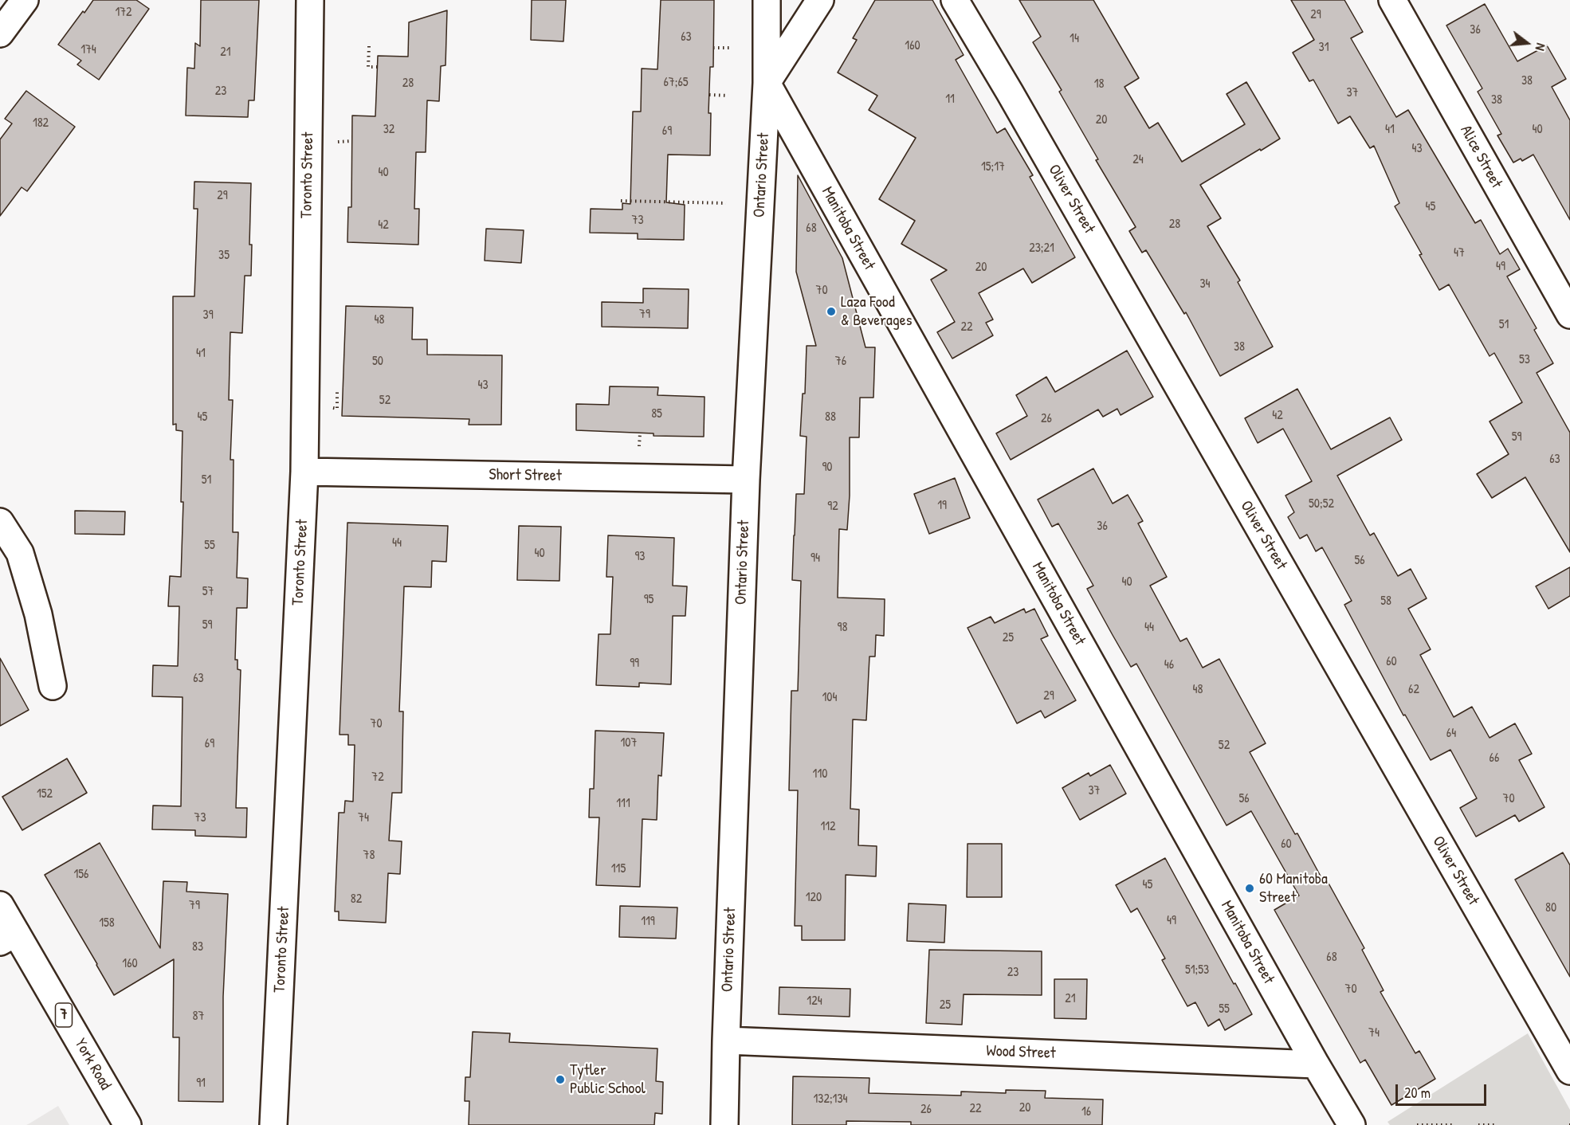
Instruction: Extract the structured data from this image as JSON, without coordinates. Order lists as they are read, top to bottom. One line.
{"streets":{"street":["Alice Street","Toronto Street","Ontario Street","Oliver Street","Manitoba Street","Short Street","7","Wood Street","York Road"]},"crossings":[["Toronto Street","Short Street"],["Ontario Street","Manitoba Street"],["Ontario Street","Short Street"],["Ontario Street","Wood Street"],["Manitoba Street","Wood Street"]],"places":["Laza Food & Beverages","60 Manitoba Street","Tytler Public School"],"house_numbers":["172","29","36","63","14","160","31","174","21","38","67;65","28","18","23","37","11","38","20","182","32","41","40","69","43","24","15;17","40","29","45","73","28","42","68","23;21","47","35","49","20","34","70","79","39","48","51","22","38","41","53","50","76","43","52","85","42","45","88","26","59","63","90","51","50;52","19","92","36","44","55","40","93","94","56","40","57","95","58","59","98","44","25","60","99","46","63","48","62","29","104","70","64","107","69","52","66","110","72","37","152","56","70","111","73","74","112","60","78","115","156","45","120","82","79","80","49","119","158","83","68","160","51;53","23","70","21","124","25","55","87","74","91","132;134","20","22","26","16"],"scale_bar":"20 m","north":"right"}
